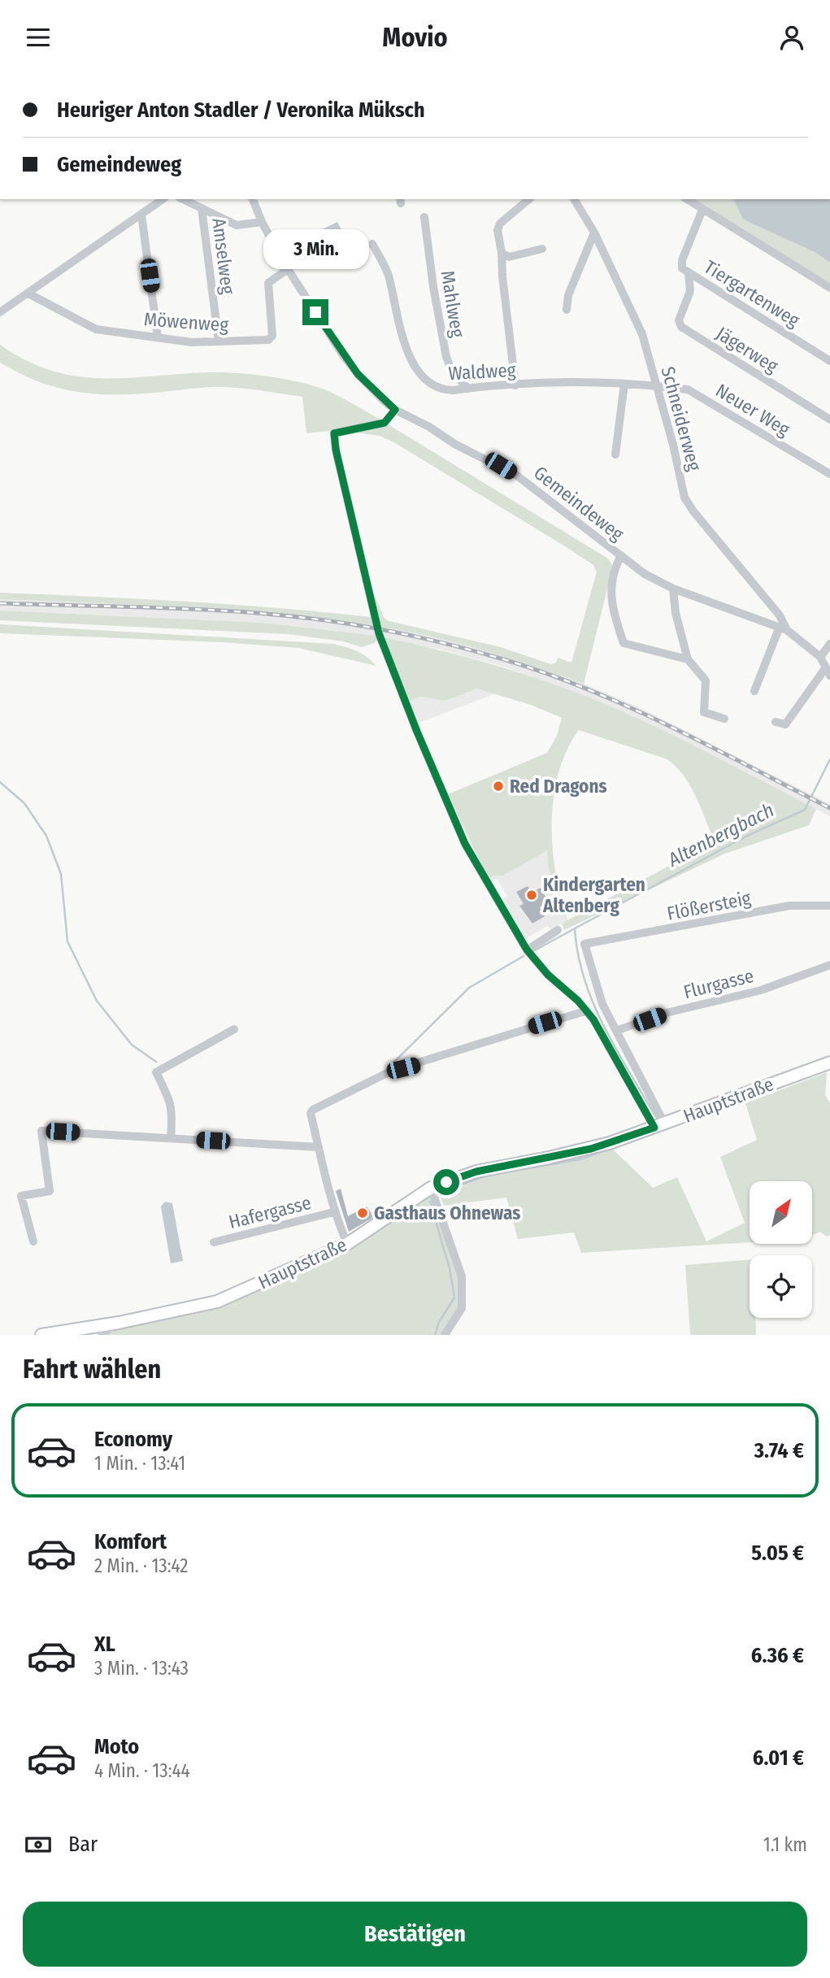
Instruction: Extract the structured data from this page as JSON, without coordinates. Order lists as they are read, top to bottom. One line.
{"streets":{"main road":["Hauptstraße"],"street":["Amselweg","Tiergartenweg","Mahlweg","Möwenweg","Jägerweg","Waldweg","Neuer Weg","Schneiderweg","Gemeindeweg","Flößersteig","Flurgasse","Hafergasse"]},"crossings":[["Amselweg","Möwenweg"],["Tiergartenweg","Jägerweg"],["Mahlweg","Waldweg"],["Möwenweg","Gemeindeweg"],["Waldweg","Neuer Weg"],["Waldweg","Schneiderweg"],["Neuer Weg","Schneiderweg"],["Schneiderweg","Gemeindeweg"],["Flößersteig","Flurgasse"]],"water":["Altenbergbach"],"places":["Red Dragons","Kindergarten Altenberg","Gasthaus Ohnewas"],"north":"top right","page":{"header":"Movio","banner":["Heuriger Anton Stadler / Veronika Müksch","Gemeindeweg"],"bubble":"3 Min.","heading":"Fahrt wählen","list":[{"name":"Economy","note":"1 Min. · 13:41","value":"3.74 €"},{"name":"Komfort","note":"2 Min. · 13:42","value":"5.05 €"},{"name":"XL","note":"3 Min. · 13:43","value":"6.36 €"},{"name":"Moto","note":"4 Min. · 13:44","value":"6.01 €"}],"pay":["Bar","1.1 km"],"buttons":"Bestätigen"}}
